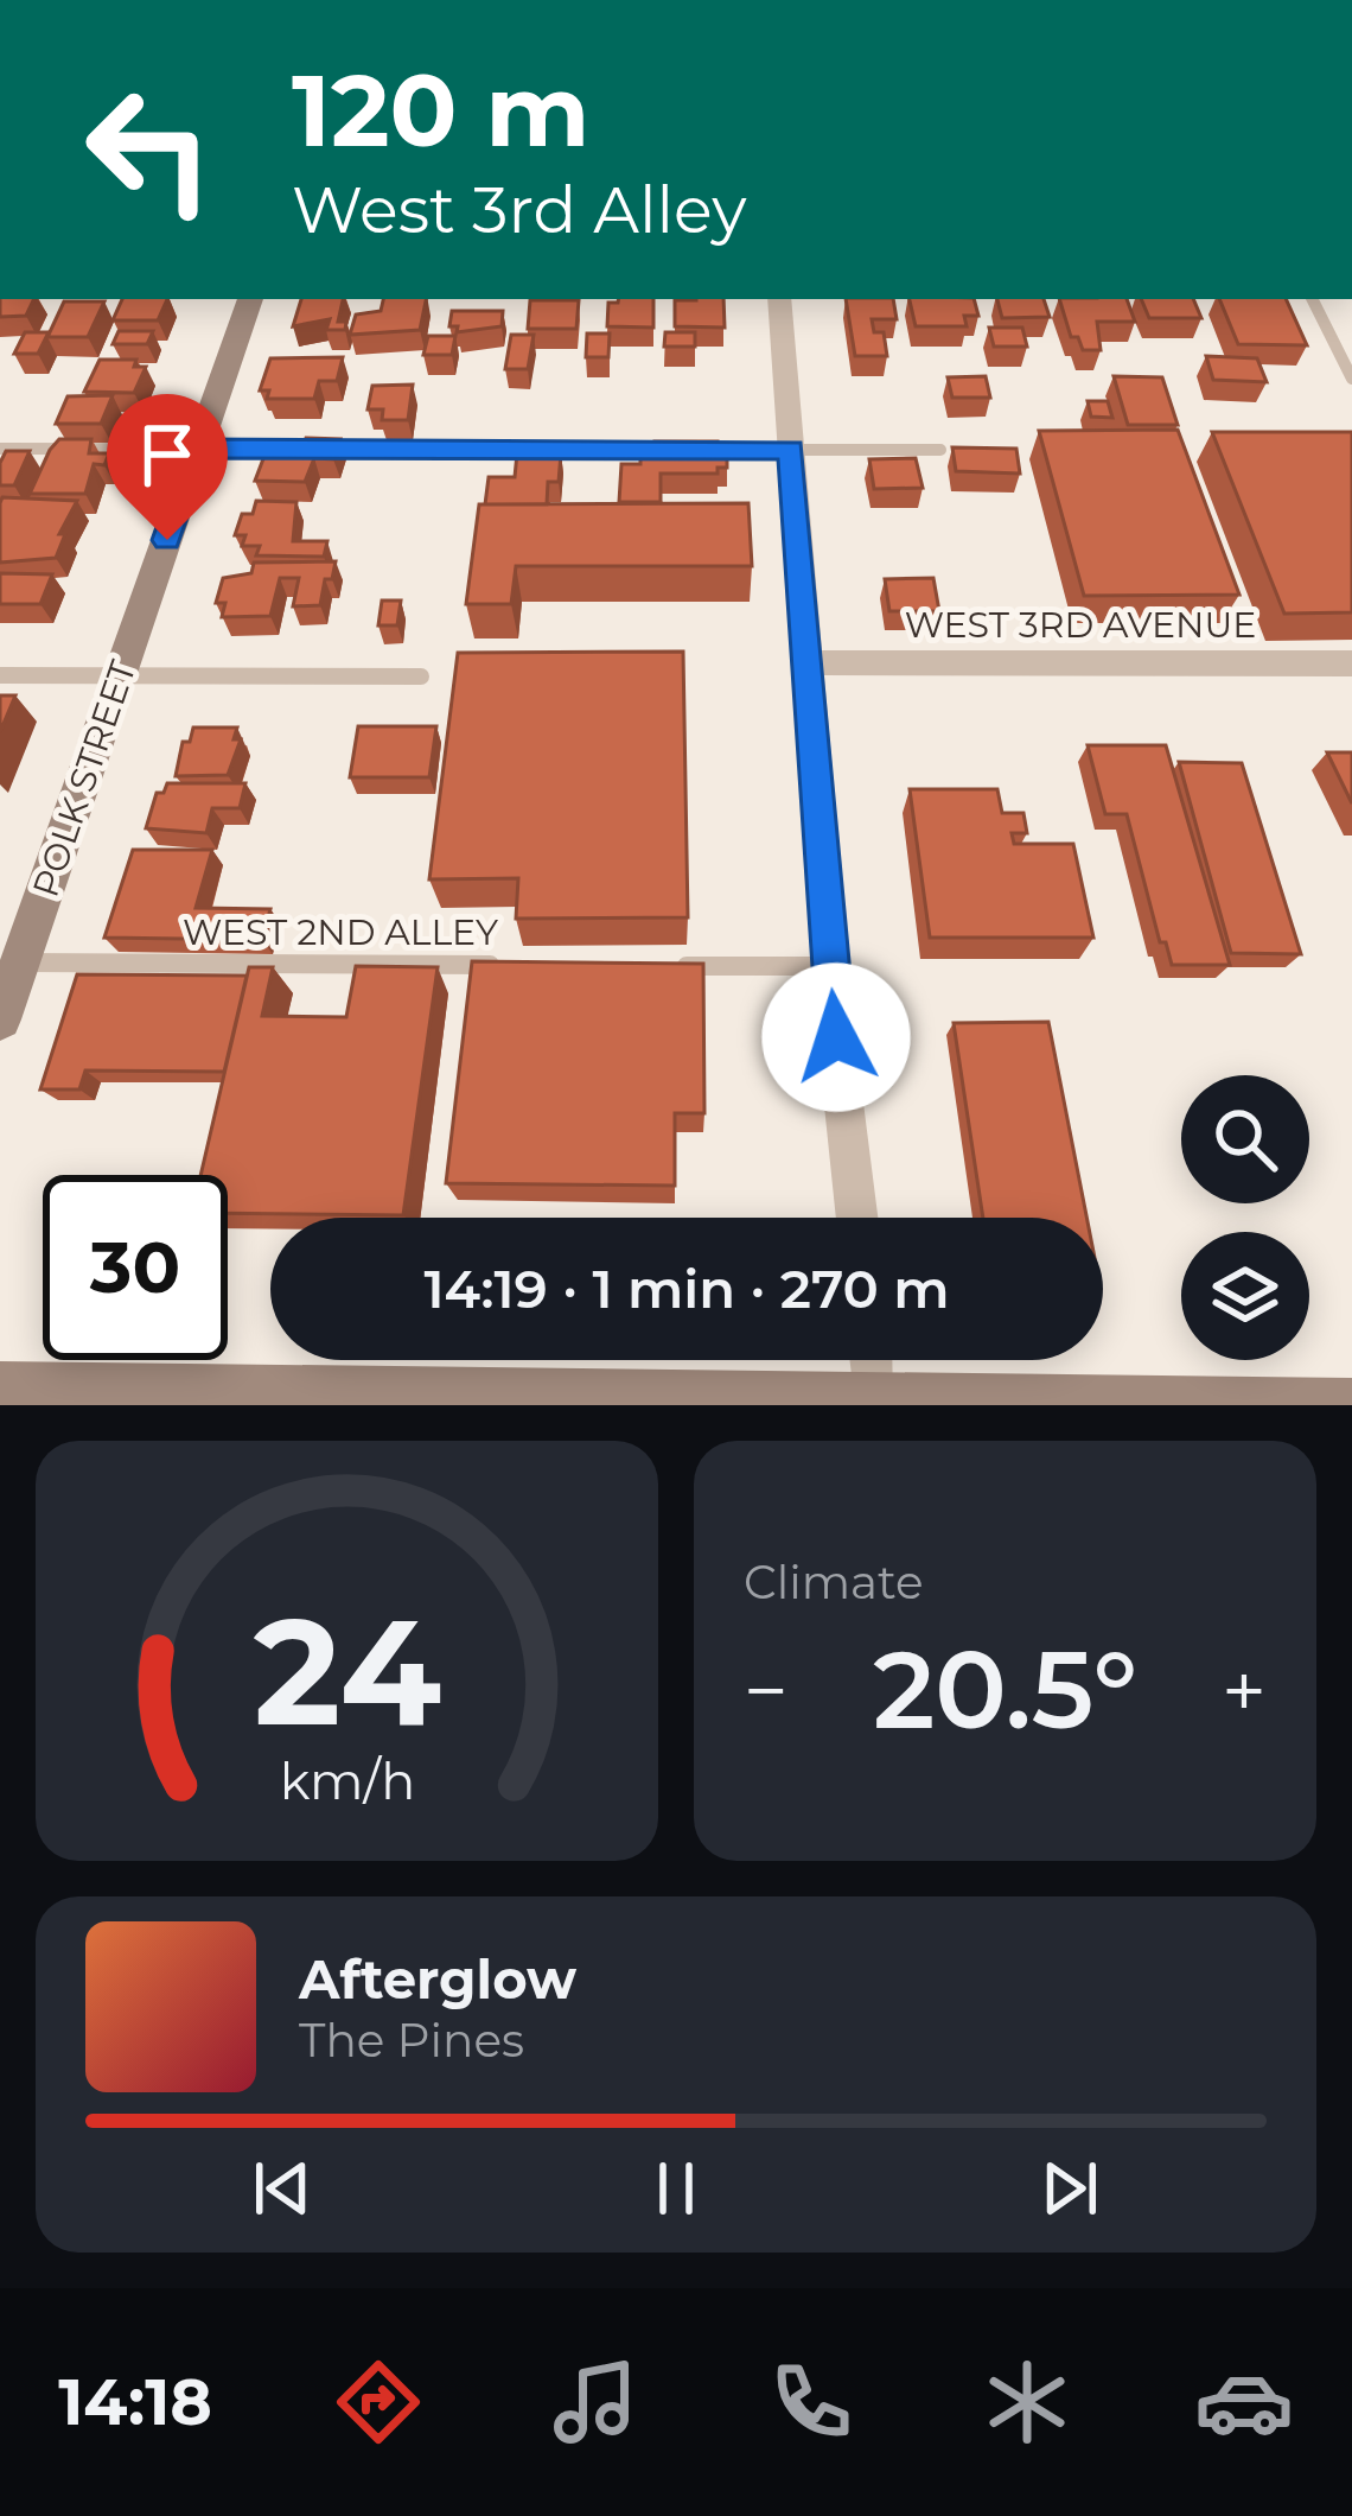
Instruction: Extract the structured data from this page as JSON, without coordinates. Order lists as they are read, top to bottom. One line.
{"streets":{"street":["WEST 3RD AVENUE","POLK STREET"],"lane":["WEST 2ND ALLEY"]},"crossings":[["POLK STREET","WEST 2ND ALLEY"]],"page":{"turn":["120 m","West 3rd Alley"],"limit":"30","trip":"14:19 · 1 min · 270 m","tile":"Climate","heat":["−","20.5°","+"],"song":["Afterglow","The Pines"],"tabs":"14:18","gauge":["24","km/h"]}}
